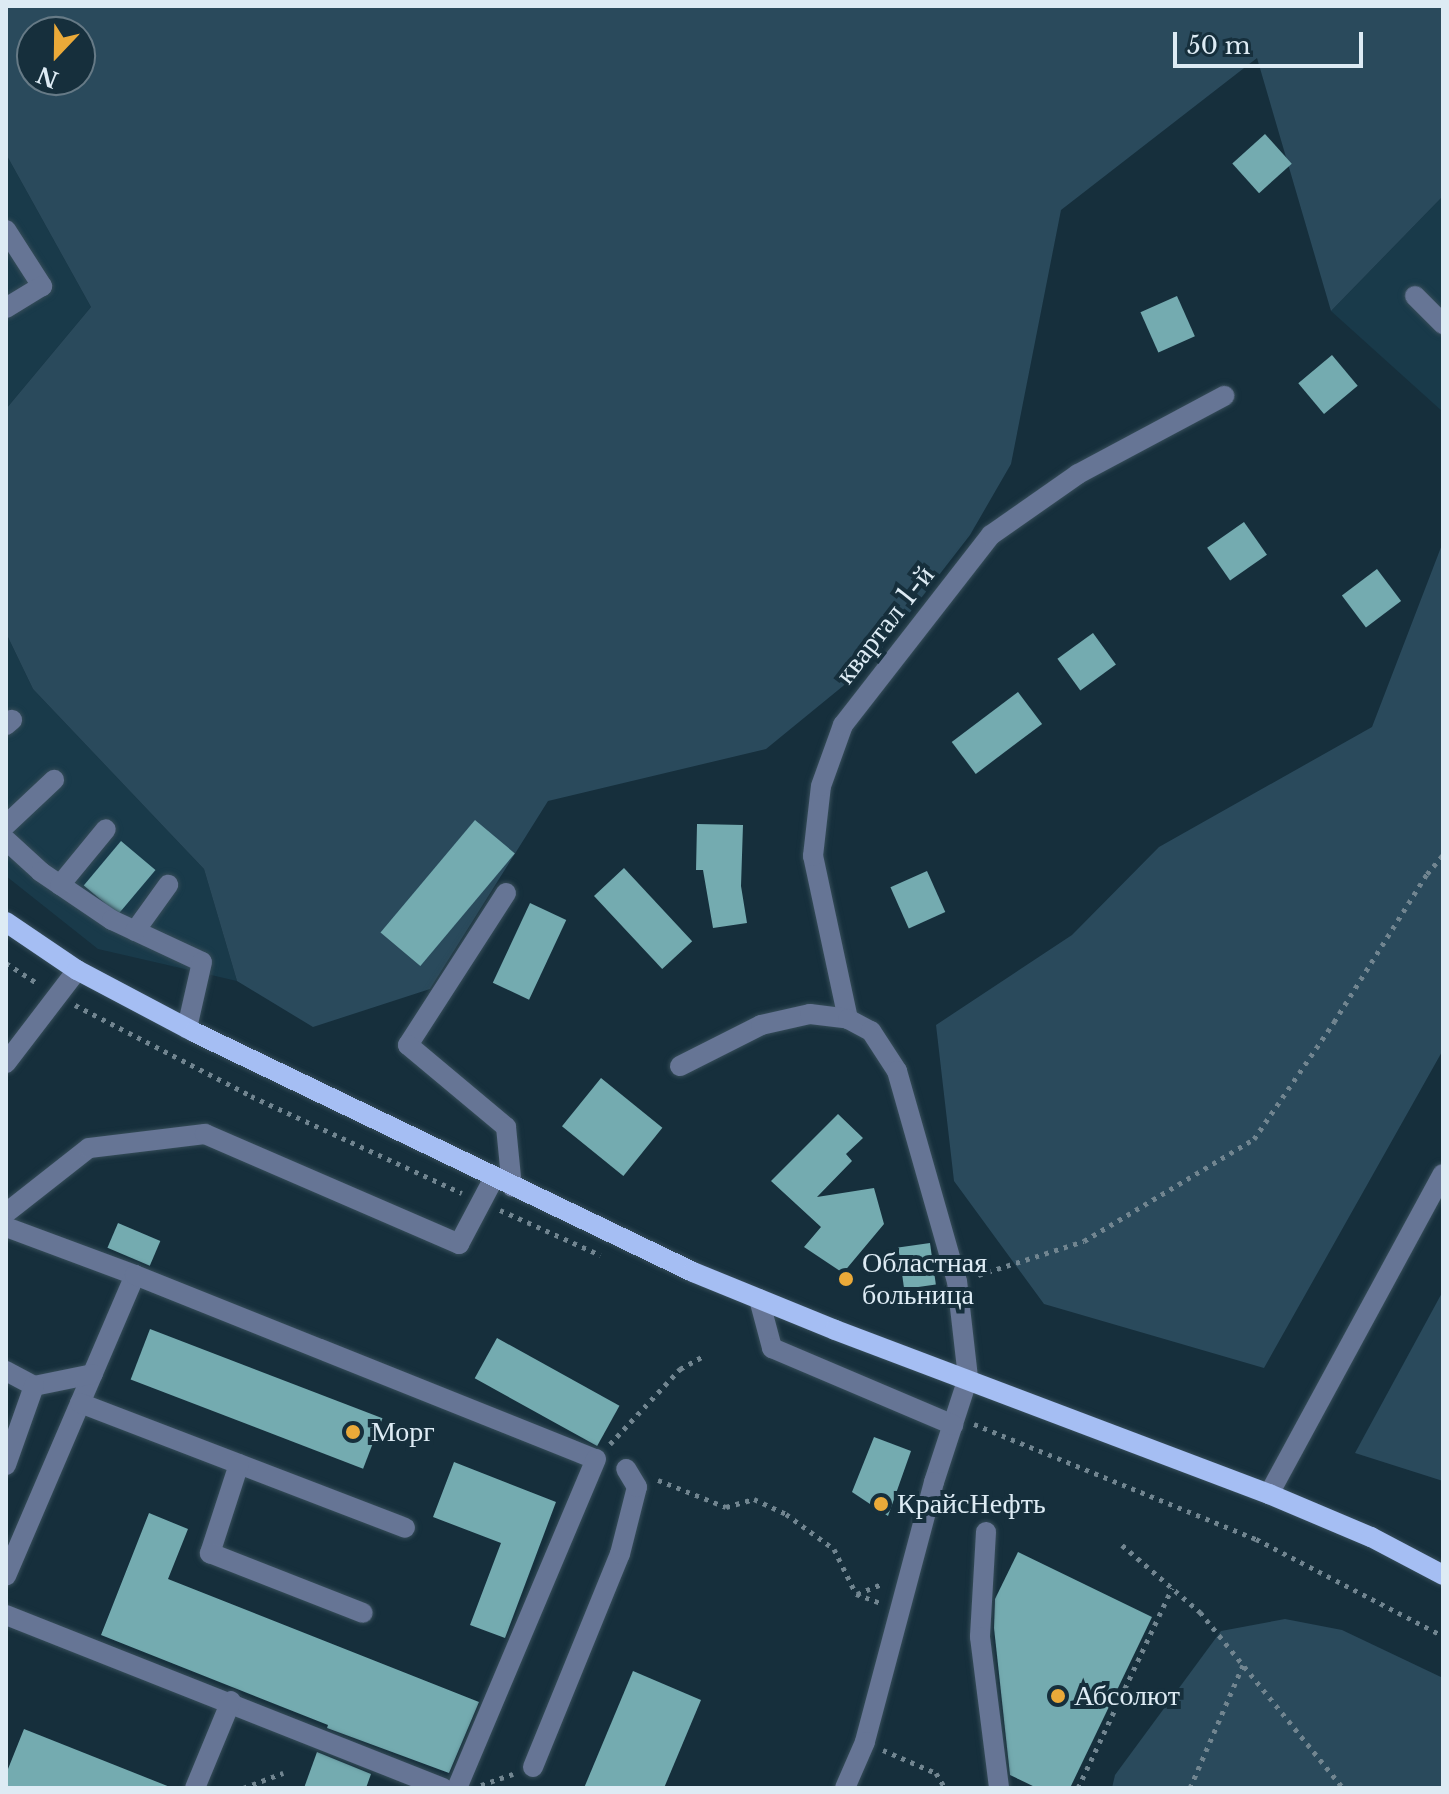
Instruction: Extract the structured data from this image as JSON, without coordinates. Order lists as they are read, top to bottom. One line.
{"streets":{"street":["квартал 1-й"]},"places":["Областная больница","Морг","КрайсНефть","Абсолют"],"scale_bar":"50 m","north":"bottom"}
